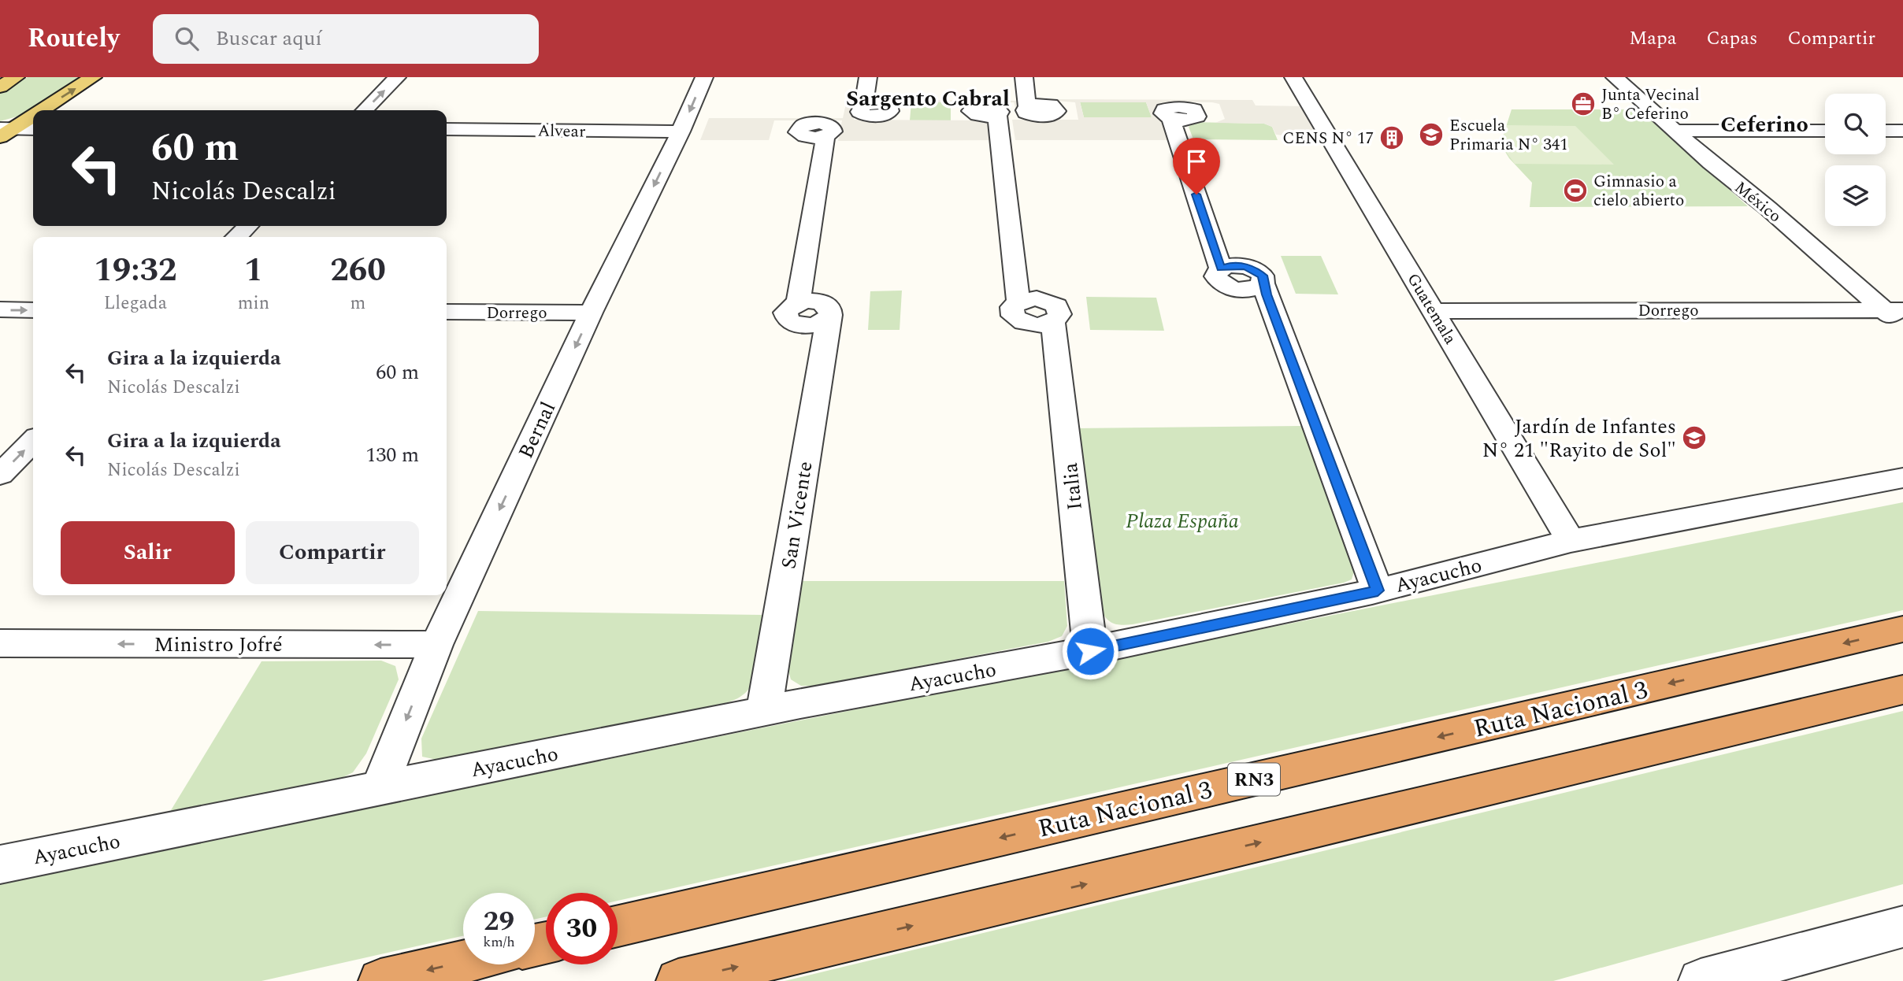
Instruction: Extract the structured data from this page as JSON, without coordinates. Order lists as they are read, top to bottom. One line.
{"streets":{"highway":["Ruta Nacional 3","RN3"],"street":["Alvear","México","Guatemala","Dorrego","Bernal","Italia","San Vicente","Ayacucho","Ministro Jofré"]},"crossings":[["Alvear","Bernal"],["México","Dorrego"],["Guatemala","Dorrego"],["Guatemala","Ayacucho"],["Dorrego","Bernal"],["Bernal","Ayacucho"],["Bernal","Ministro Jofré"],["Italia","Ayacucho"],["San Vicente","Ayacucho"]],"one_way":["Bernal","Ministro Jofré"],"districts":["Sargento Cabral","Ceferino"],"parks":["Plaza España"],"places":{"office":["Junta Vecinal B° Ceferino"],"school or university":["Escuela Primaria N° 341","Jardín de Infantes N° 21 \"Rayito de Sol\""],"building":["CENS N° 17"],"sports":["Gimnasio a cielo abierto"]},"page":{"header":"Routely","search":"Buscar aquí","nav":["Mapa","Capas","Compartir"],"turn":["60 m","Nicolás Descalzi"],"eta":["19:32","Llegada","1","min","260","m"],"list":[{"name":"Gira a la izquierda","note":"Nicolás Descalzi","value":"60 m"},{"name":"Gira a la izquierda","note":"Nicolás Descalzi","value":"130 m"}],"buttons":["Salir","Compartir"],"speed":"29 km/h","limit":"30"}}
